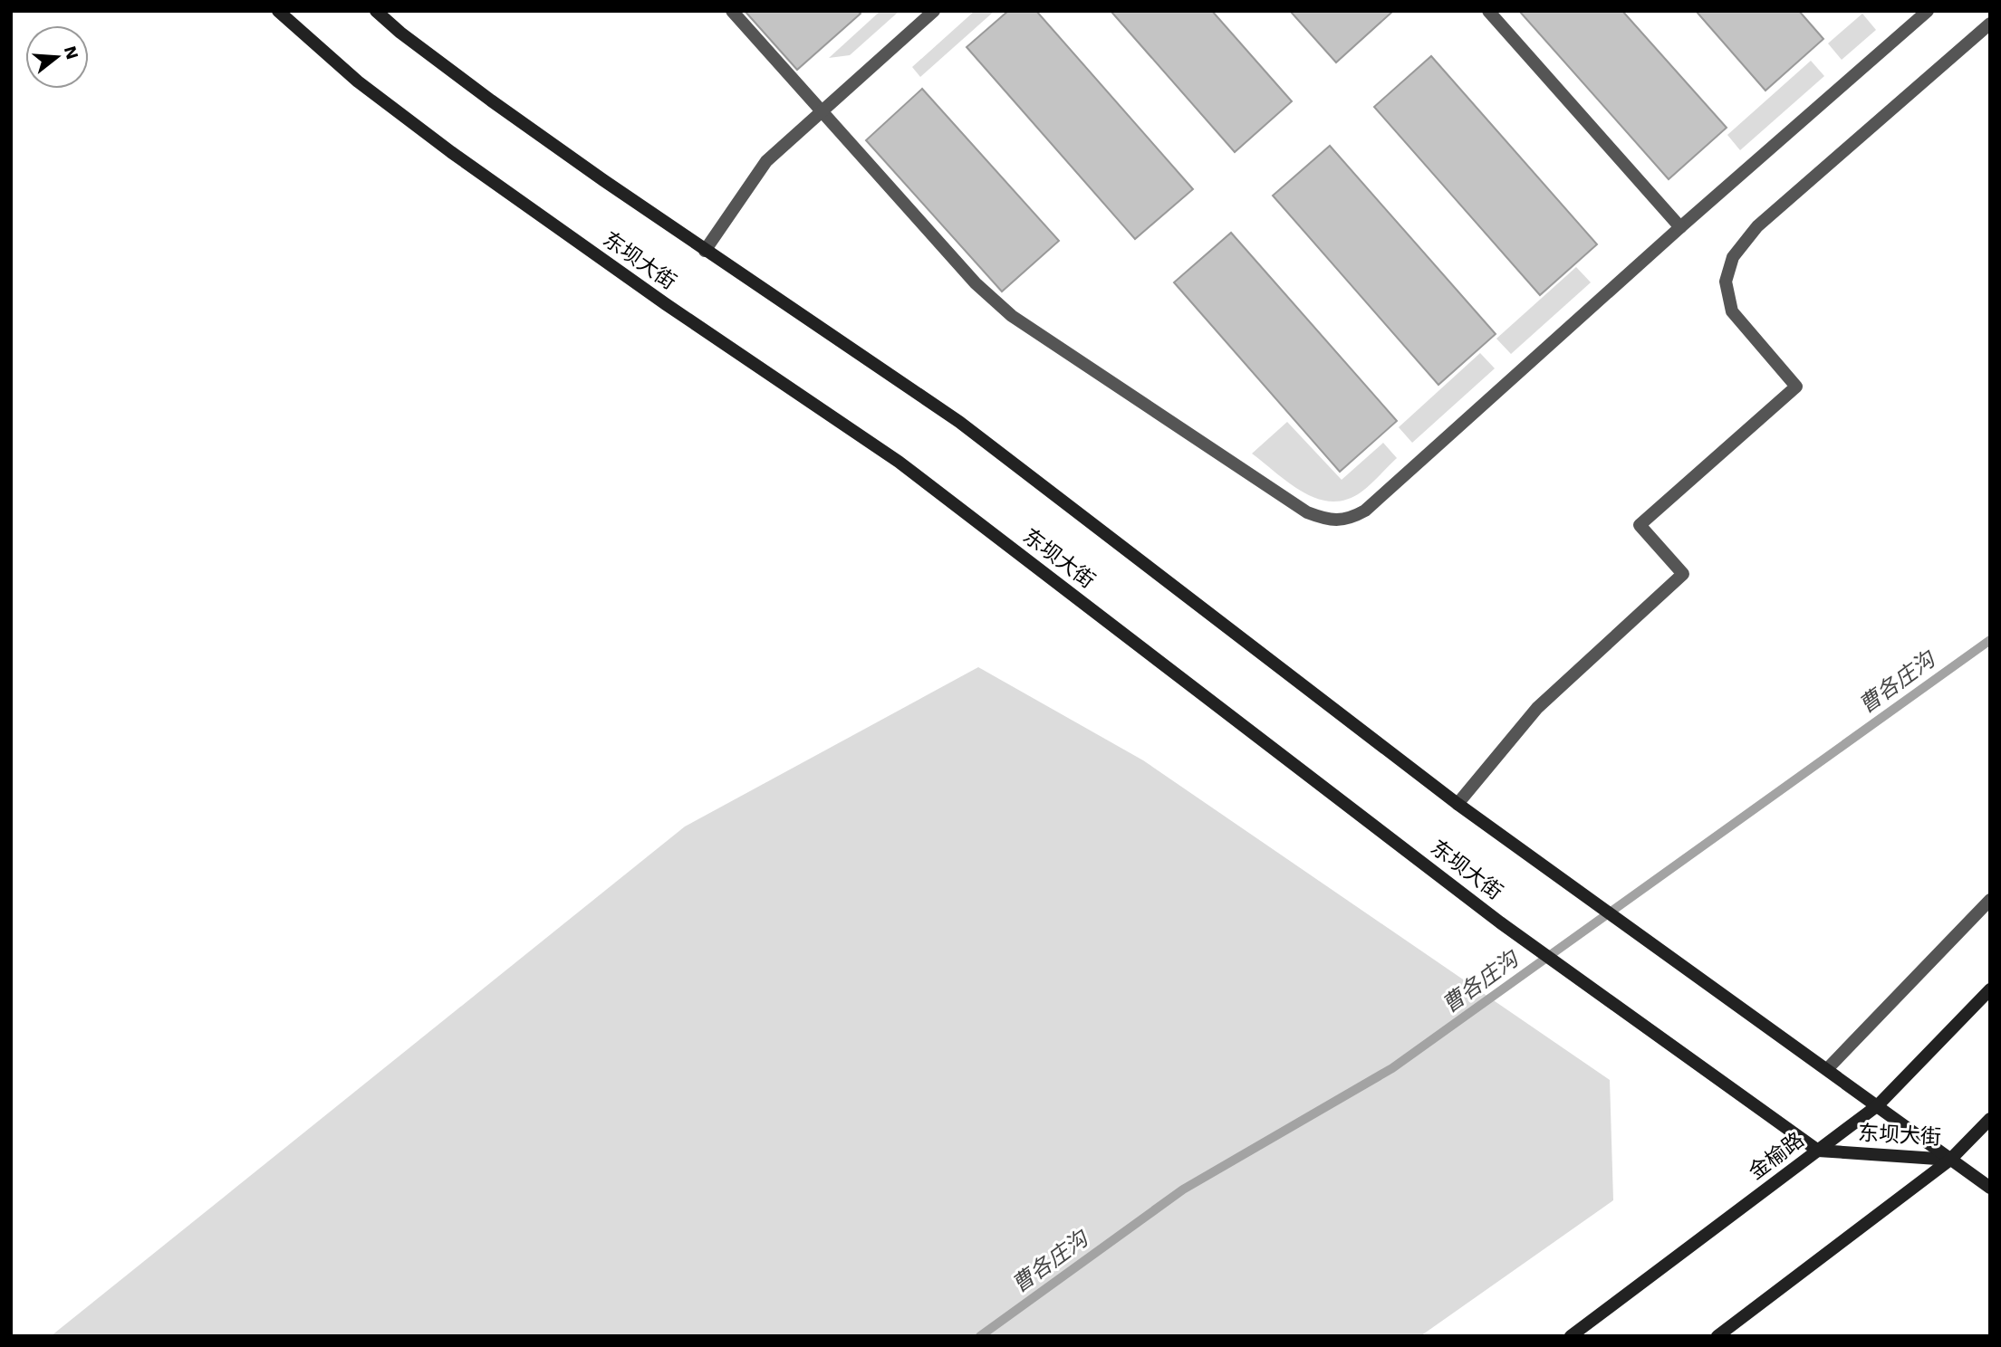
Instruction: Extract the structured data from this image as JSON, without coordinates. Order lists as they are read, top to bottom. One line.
{"streets":{"main road":["东坝大街","金榆路"]},"crossings":[["东坝大街","金榆路"]],"water":["曹各庄沟"],"north":"right"}
